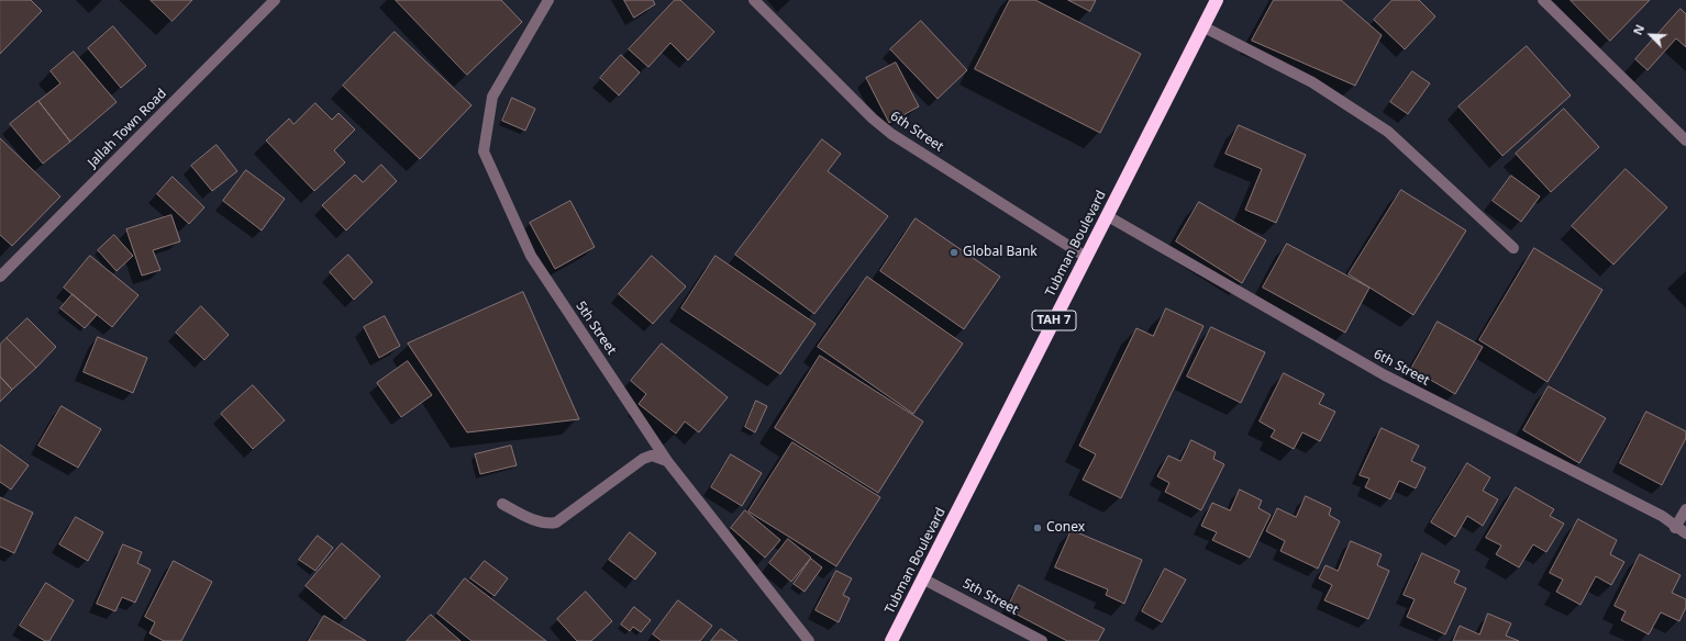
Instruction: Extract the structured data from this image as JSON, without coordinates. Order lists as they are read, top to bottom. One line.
{"streets":{"highway":["Tubman Boulevard","TAH 7"],"street":["Jallah Town Road","6th Street","5th Street"]},"crossings":[["6th Street","Tubman Boulevard"],["Tubman Boulevard","5th Street"]],"places":["Global Bank","Conex"],"north":"top left"}
